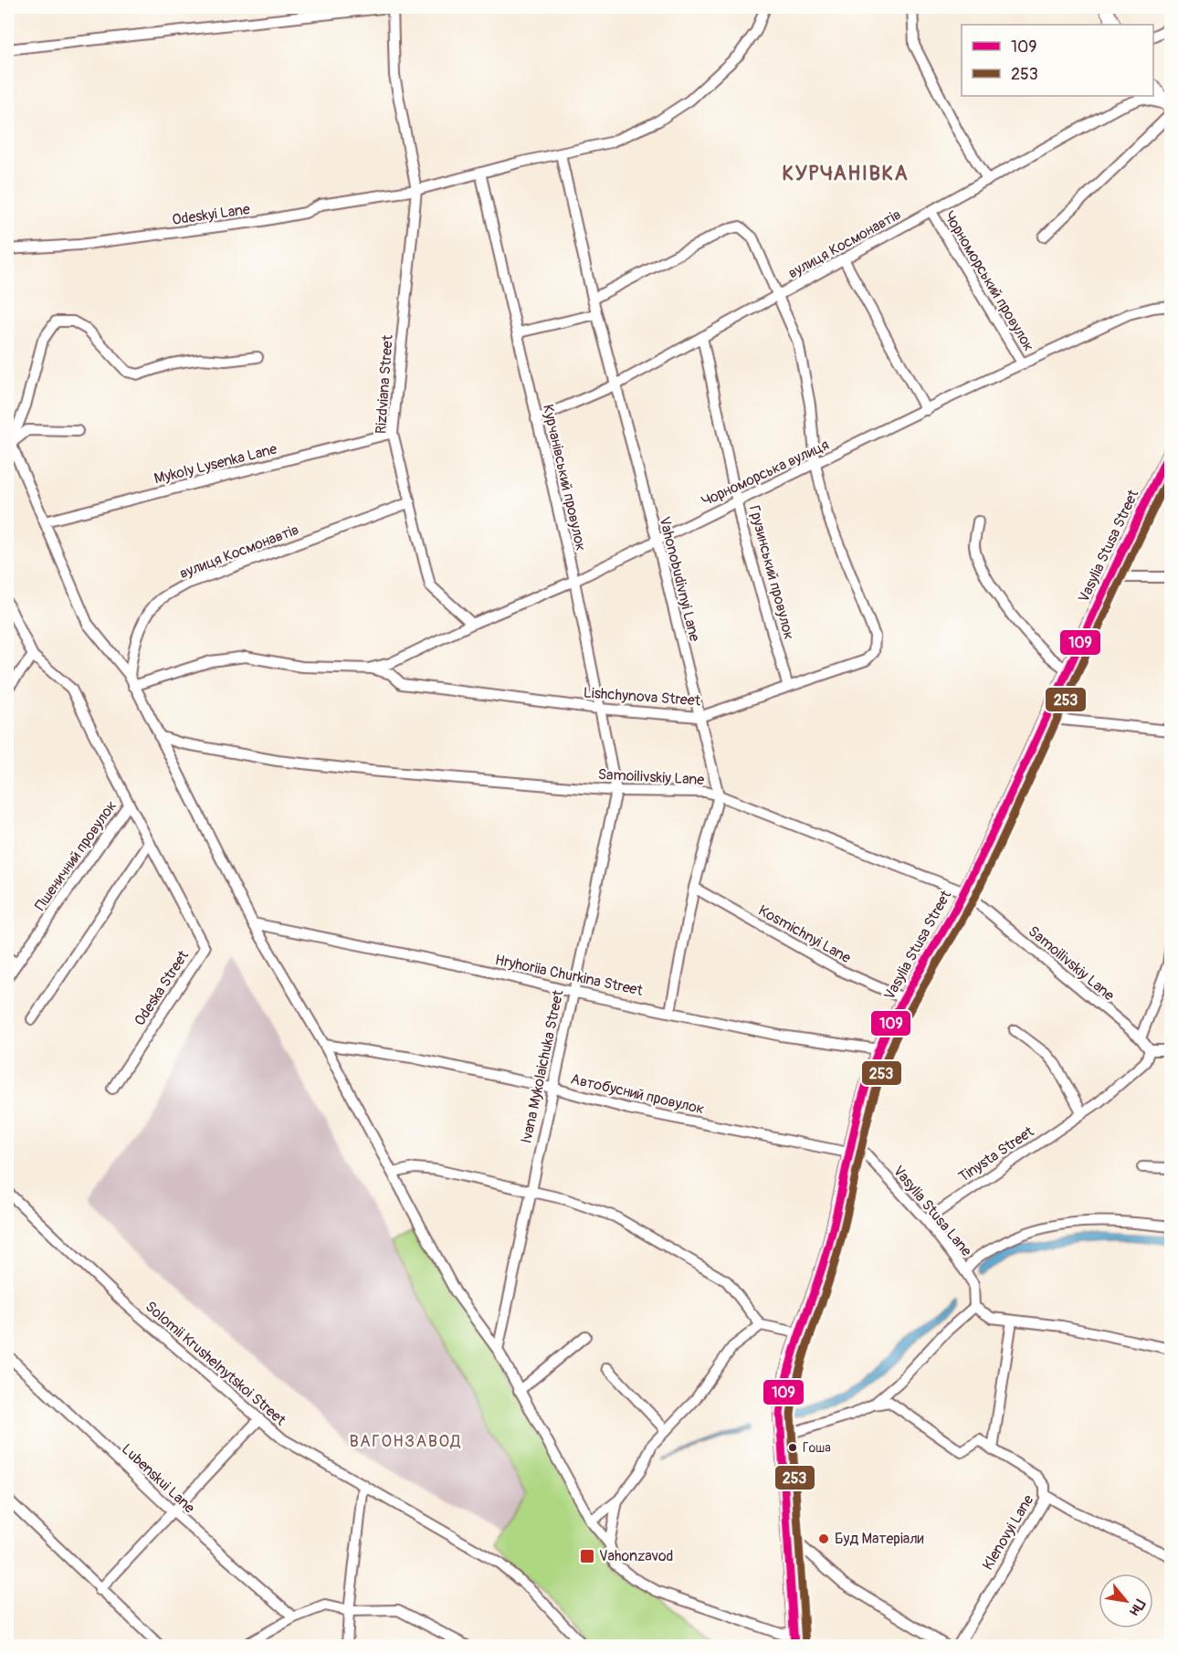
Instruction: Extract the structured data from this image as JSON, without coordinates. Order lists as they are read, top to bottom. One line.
{"streets":{"main road":["Vasylia Stusa Street"],"street":["Odeskyi Lane","вулиця Космонавтів","Чорноморський провулок","Rizdviana Street","Mykoly Lysenka Lane","Чорноморська вулиця","Курчанівський провулок","Грузинський провулок","Vahonobudivnyi Lane","Lishchynova Street","Samoilivskiy Lane","Пшеничний провулок","Kosmichnyi Lane","Hryhoriia Churkina Street","Odeska Street","Ivana Mykolaichuka Street","Автобусний провулок","Tinysta Street","Vasylia Stusa Lane","Solomii Krushelnytskoi Street","Lubenskui Lane","Klenovyi Lane"]},"crossings":[["Odeskyi Lane","Rizdviana Street"],["вулиця Космонавтів","Чорноморський провулок"],["вулиця Космонавтів","Rizdviana Street"],["вулиця Космонавтів","Курчанівський провулок"],["вулиця Космонавтів","Грузинський провулок"],["вулиця Космонавтів","Vahonobudivnyi Lane"],["вулиця Космонавтів","Lishchynova Street"],["Чорноморський провулок","Чорноморська вулиця"],["Rizdviana Street","Mykoly Lysenka Lane"],["Rizdviana Street","Чорноморська вулиця"],["Чорноморська вулиця","Курчанівський провулок"],["Чорноморська вулиця","Грузинський провулок"],["Чорноморська вулиця","Vahonobudivnyi Lane"],["Чорноморська вулиця","Lishchynova Street"],["Курчанівський провулок","Lishchynova Street"],["Курчанівський провулок","Samoilivskiy Lane"],["Курчанівський провулок","Ivana Mykolaichuka Street"],["Vasylia Stusa Street","Samoilivskiy Lane"],["Vasylia Stusa Street","Kosmichnyi Lane"],["Vasylia Stusa Street","Hryhoriia Churkina Street"],["Vasylia Stusa Street","Автобусний провулок"],["Vasylia Stusa Street","Vasylia Stusa Lane"],["Грузинський провулок","Lishchynova Street"],["Vahonobudivnyi Lane","Lishchynova Street"],["Vahonobudivnyi Lane","Samoilivskiy Lane"],["Vahonobudivnyi Lane","Kosmichnyi Lane"],["Vahonobudivnyi Lane","Hryhoriia Churkina Street"],["Samoilivskiy Lane","Ivana Mykolaichuka Street"],["Пшеничний провулок","Odeska Street"],["Hryhoriia Churkina Street","Ivana Mykolaichuka Street"],["Ivana Mykolaichuka Street","Автобусний провулок"],["Автобусний провулок","Vasylia Stusa Lane"],["Tinysta Street","Vasylia Stusa Lane"]],"districts":["КУРЧАНІВКА","ВАГОНЗАВОД"],"places":{"other":["Гоша","Буд Матерiали"],"transit":["Vahonzavod"]},"lines":["transit line 109","transit line 253"],"legend":["109","253"],"north":"bottom right"}
